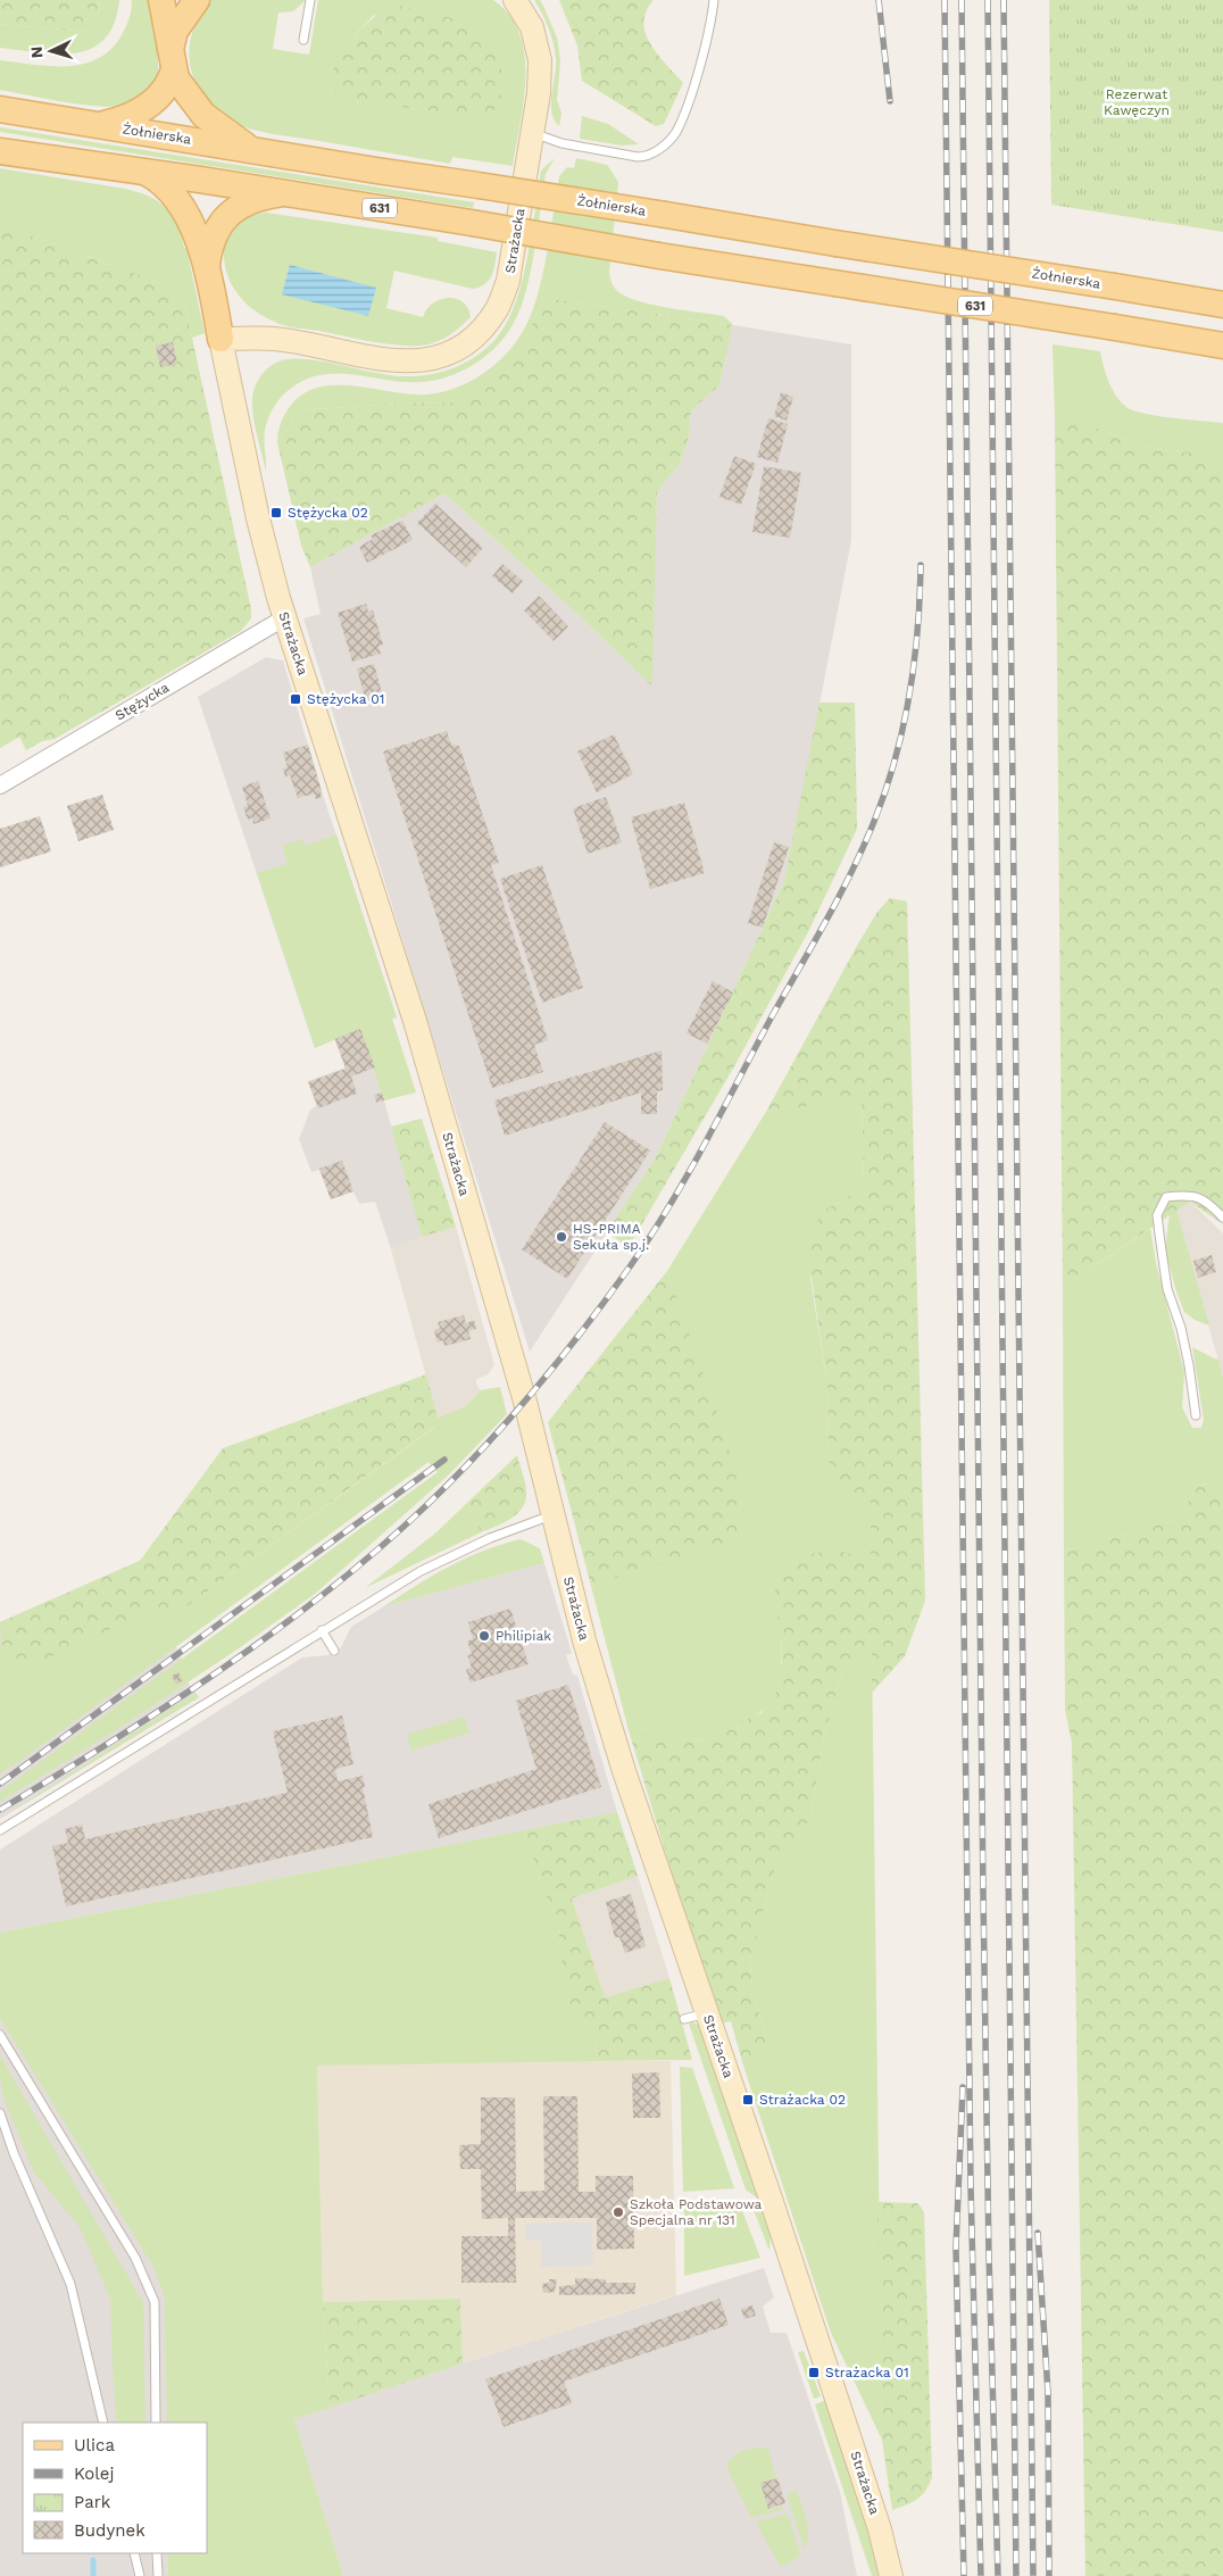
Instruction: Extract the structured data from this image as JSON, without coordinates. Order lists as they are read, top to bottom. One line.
{"streets":{"main road":["Żołnierska","631","Strażacka"],"street":["Stężycka"]},"crossings":[["Strażacka","Stężycka"]],"parks":["Rezerwat Kawęczyn"],"places":{"transit":["Stężycka 02","Stężycka 01","Strażacka 02","Strażacka 01"],"other":["HS-PRIMA Sekuła sp.j.","Philipiak","Szkoła Podstawowa Specjalna nr 131"]},"legend":["Ulica","Kolej","Park","Budynek"],"north":"left"}
